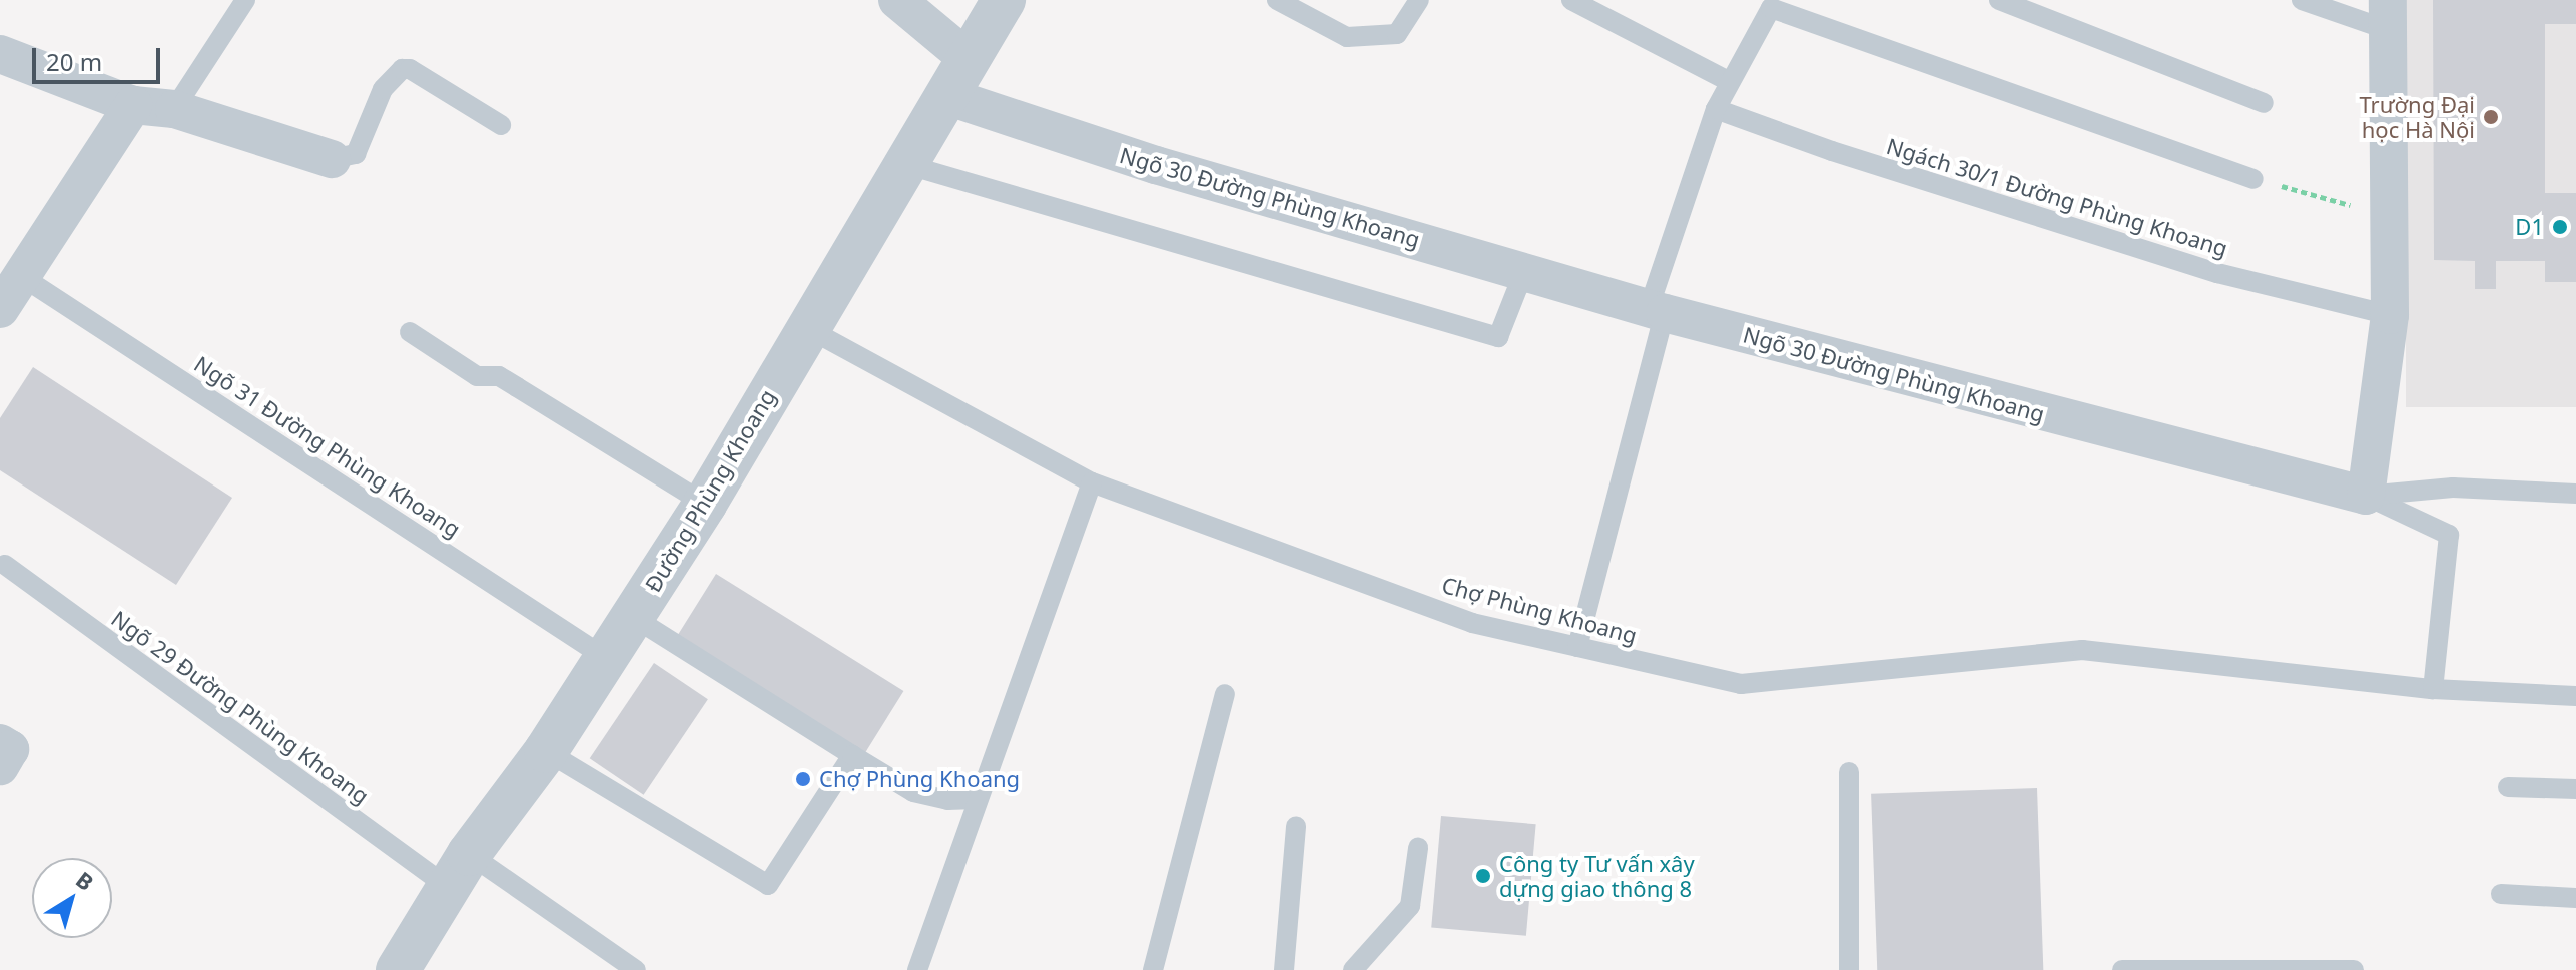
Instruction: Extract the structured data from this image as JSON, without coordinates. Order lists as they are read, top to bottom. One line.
{"streets":{"street":["Ngõ 30 Đường Phùng Khoang","Đường Phùng Khoang"],"lane":["Ngách 30/1 Đường Phùng Khoang","Ngõ 31 Đường Phùng Khoang","Chợ Phùng Khoang","Ngõ 29 Đường Phùng Khoang"]},"crossings":[["Ngõ 30 Đường Phùng Khoang","Đường Phùng Khoang"],["Ngõ 31 Đường Phùng Khoang","Đường Phùng Khoang"],["Đường Phùng Khoang","Chợ Phùng Khoang"],["Đường Phùng Khoang","Ngõ 29 Đường Phùng Khoang"]],"places":["Trường Đại học Hà Nội","D1","Chợ Phùng Khoang","Công ty Tư vấn xây dựng giao thông 8"],"scale_bar":"20 m","north":"top right"}
